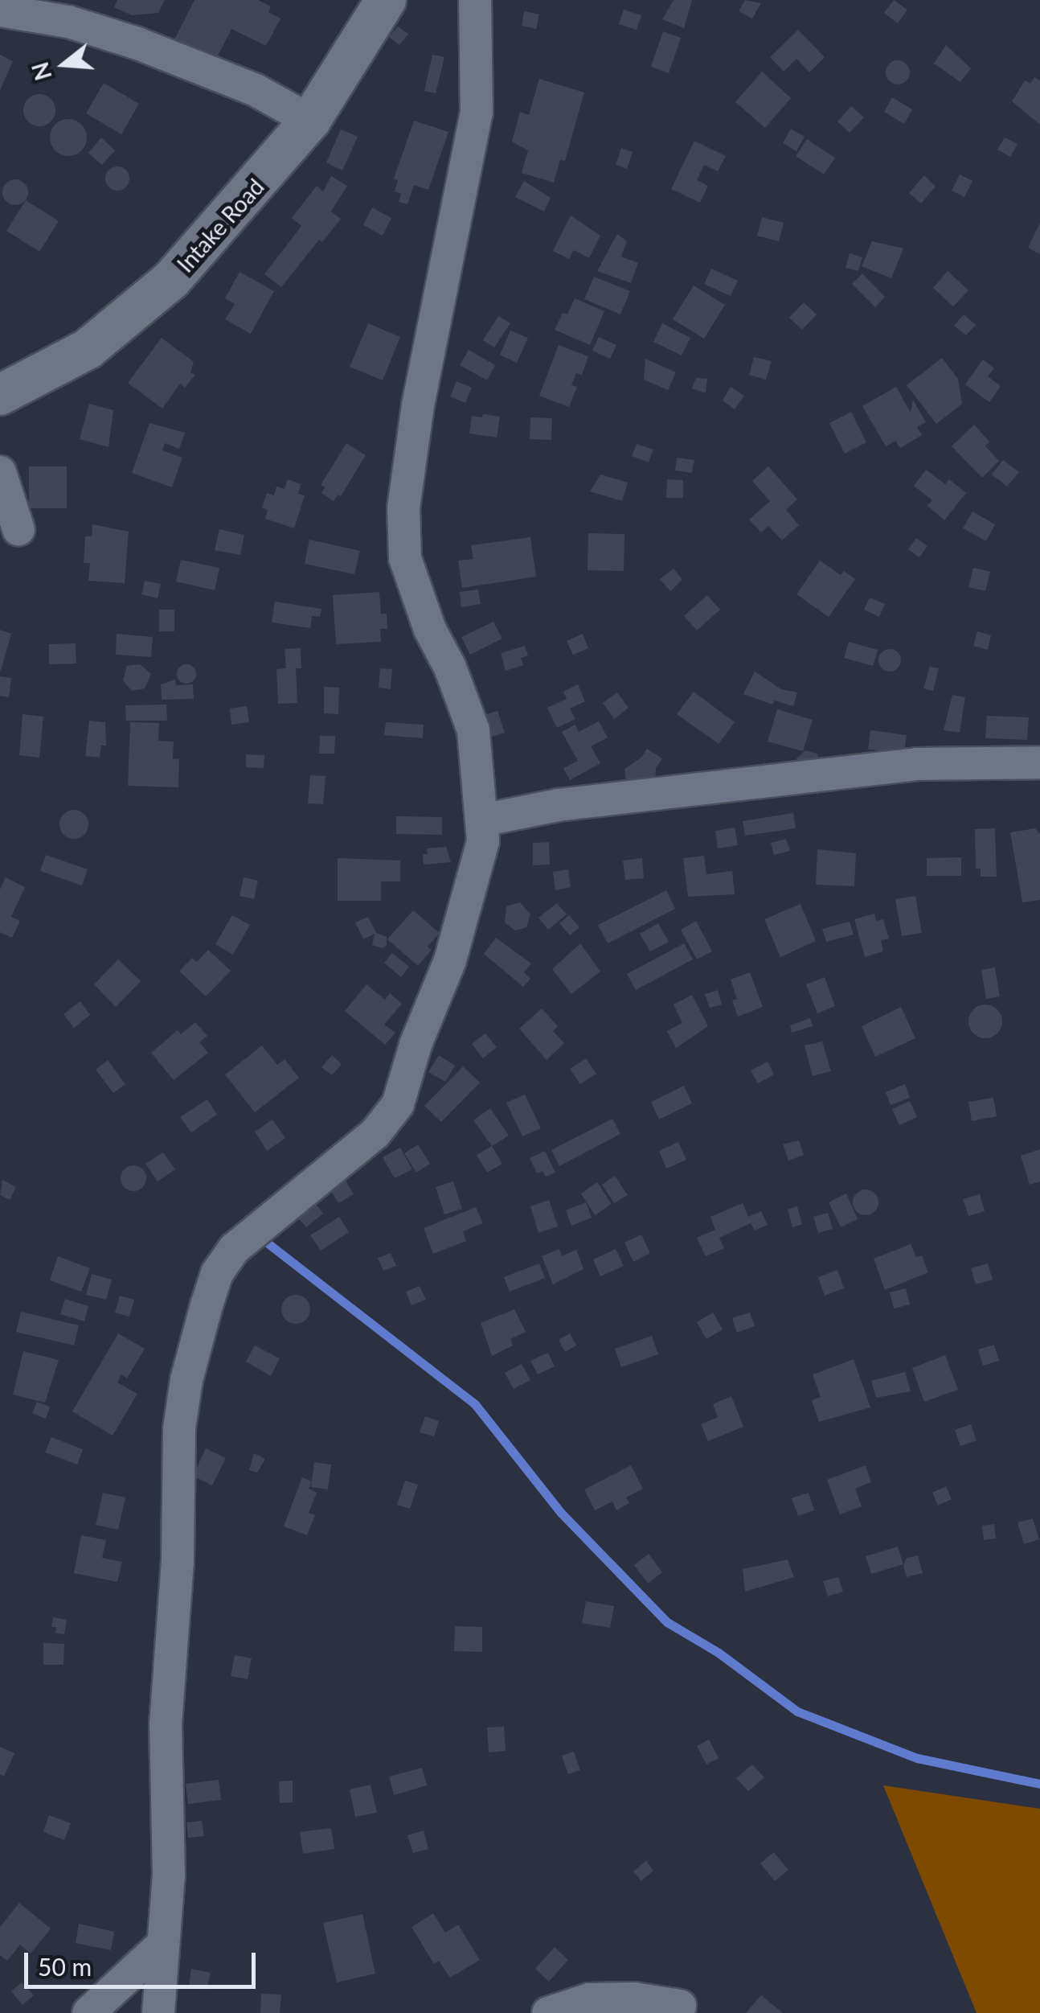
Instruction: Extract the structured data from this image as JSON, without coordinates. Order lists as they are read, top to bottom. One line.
{"streets":{"street":["Intake Road"]},"scale_bar":"50 m","north":"left"}
